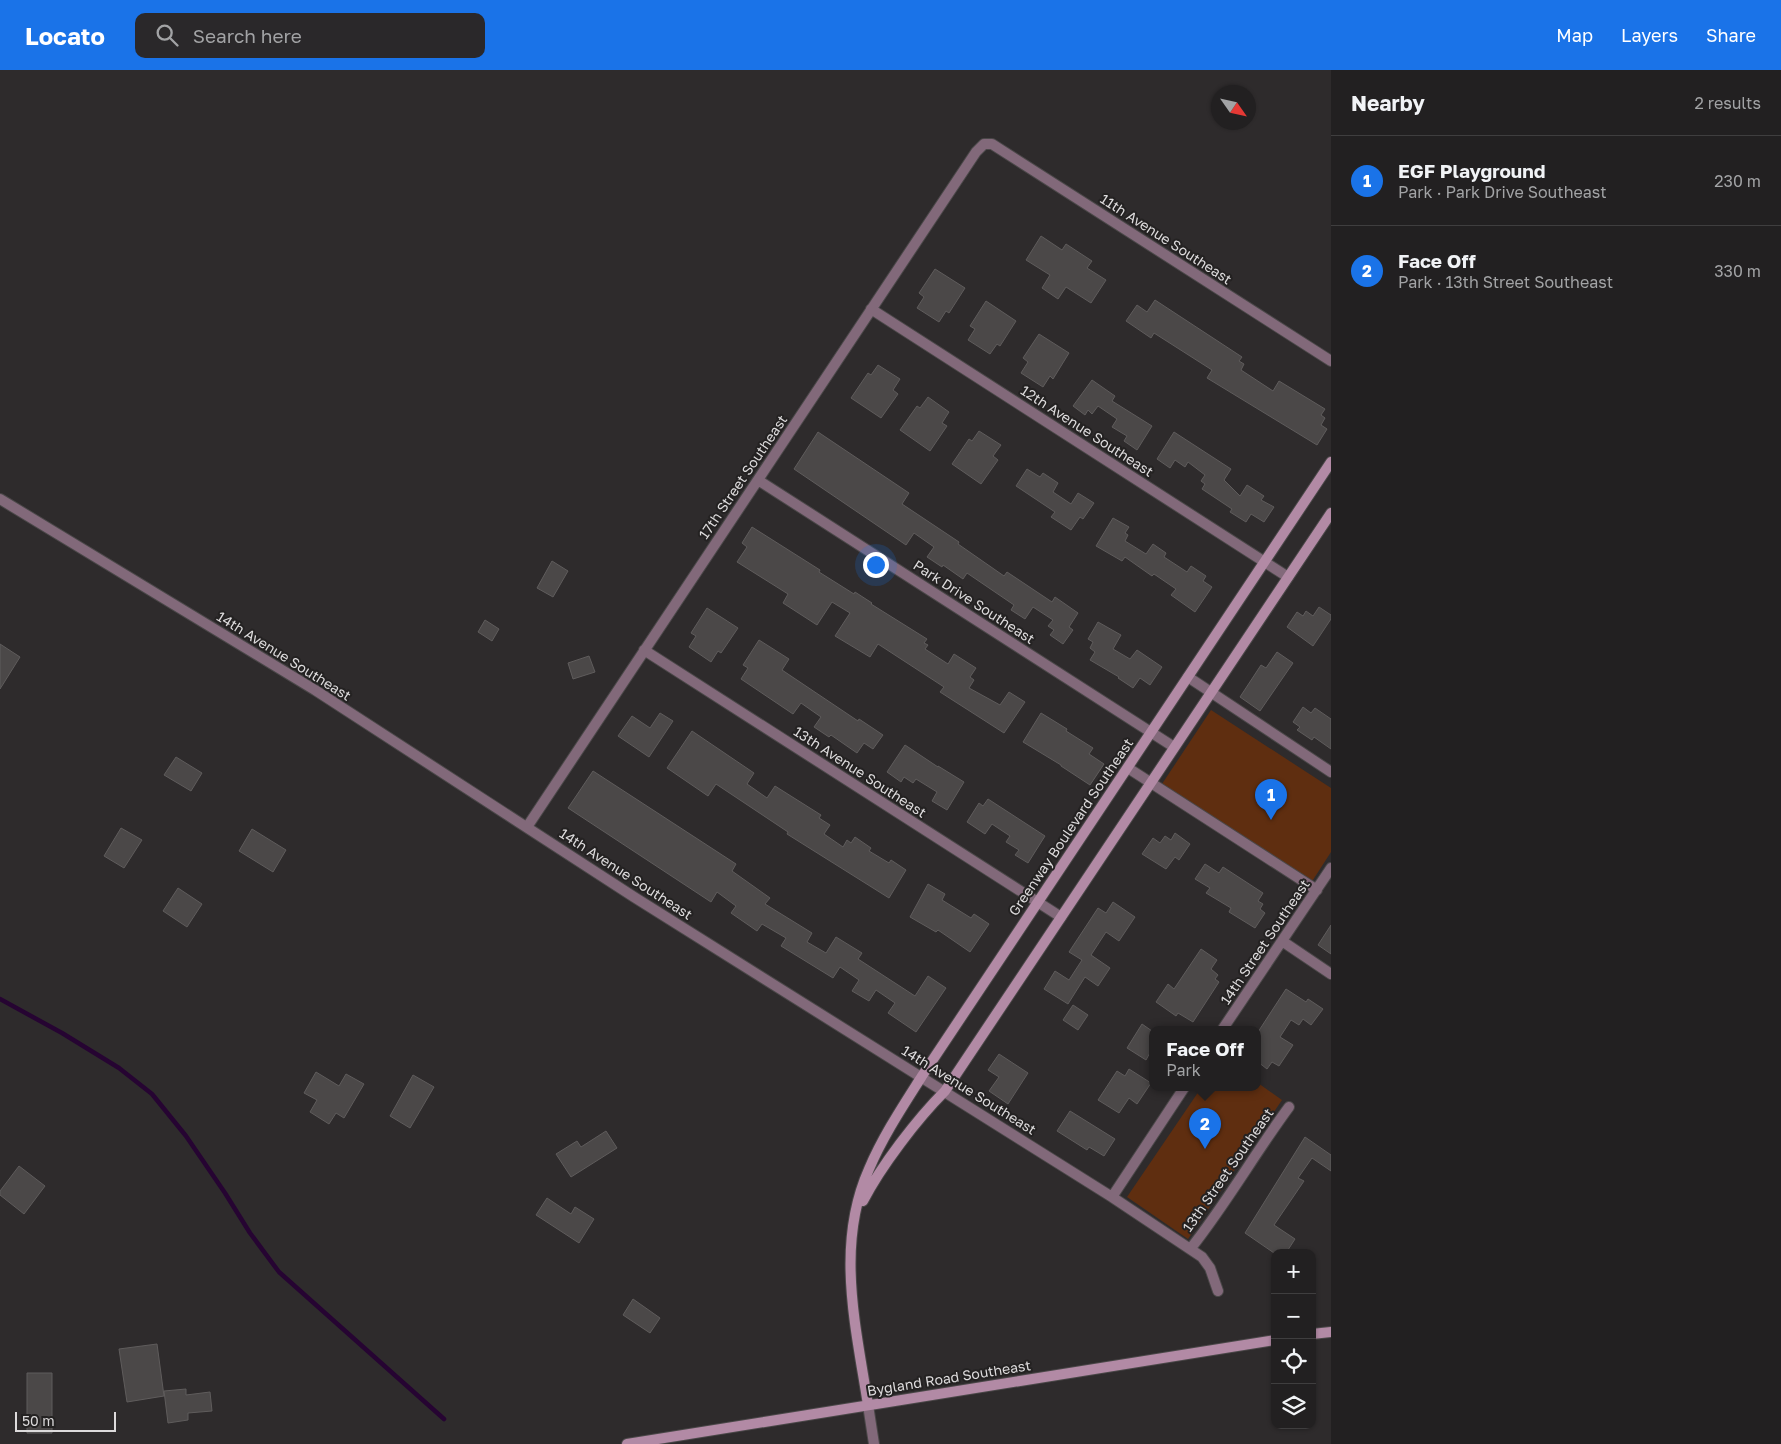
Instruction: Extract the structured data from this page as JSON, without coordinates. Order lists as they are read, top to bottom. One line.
{"streets":{"street":["11th Avenue Southeast","12th Avenue Southeast","17th Street Southeast","Park Drive Southeast","14th Avenue Southeast","13th Avenue Southeast","Greenway Boulevard Southeast","14th Street Southeast","13th Street Southeast","Bygland Road Southeast"]},"crossings":[["11th Avenue Southeast","17th Street Southeast"],["12th Avenue Southeast","17th Street Southeast"],["12th Avenue Southeast","Greenway Boulevard Southeast"],["17th Street Southeast","Park Drive Southeast"],["17th Street Southeast","14th Avenue Southeast"],["17th Street Southeast","13th Avenue Southeast"],["Park Drive Southeast","Greenway Boulevard Southeast"],["14th Avenue Southeast","Greenway Boulevard Southeast"],["14th Avenue Southeast","13th Street Southeast"],["13th Avenue Southeast","Greenway Boulevard Southeast"],["Greenway Boulevard Southeast","Bygland Road Southeast"]],"scale_bar":"50 m","north":"bottom right","page":{"header":"Locato","search":"Search here","nav":["Map","Layers","Share"],"heading":["Nearby","2 results"],"list":[{"mark":"1","name":"EGF Playground","note":"Park · Park Drive Southeast","value":"230 m"},{"mark":"2","name":"Face Off","note":"Park · 13th Street Southeast","value":"330 m"}],"pins":["1","2"],"popup":["Face Off","Park"],"map_buttons":["+","−"],"scale":"50 m"}}
